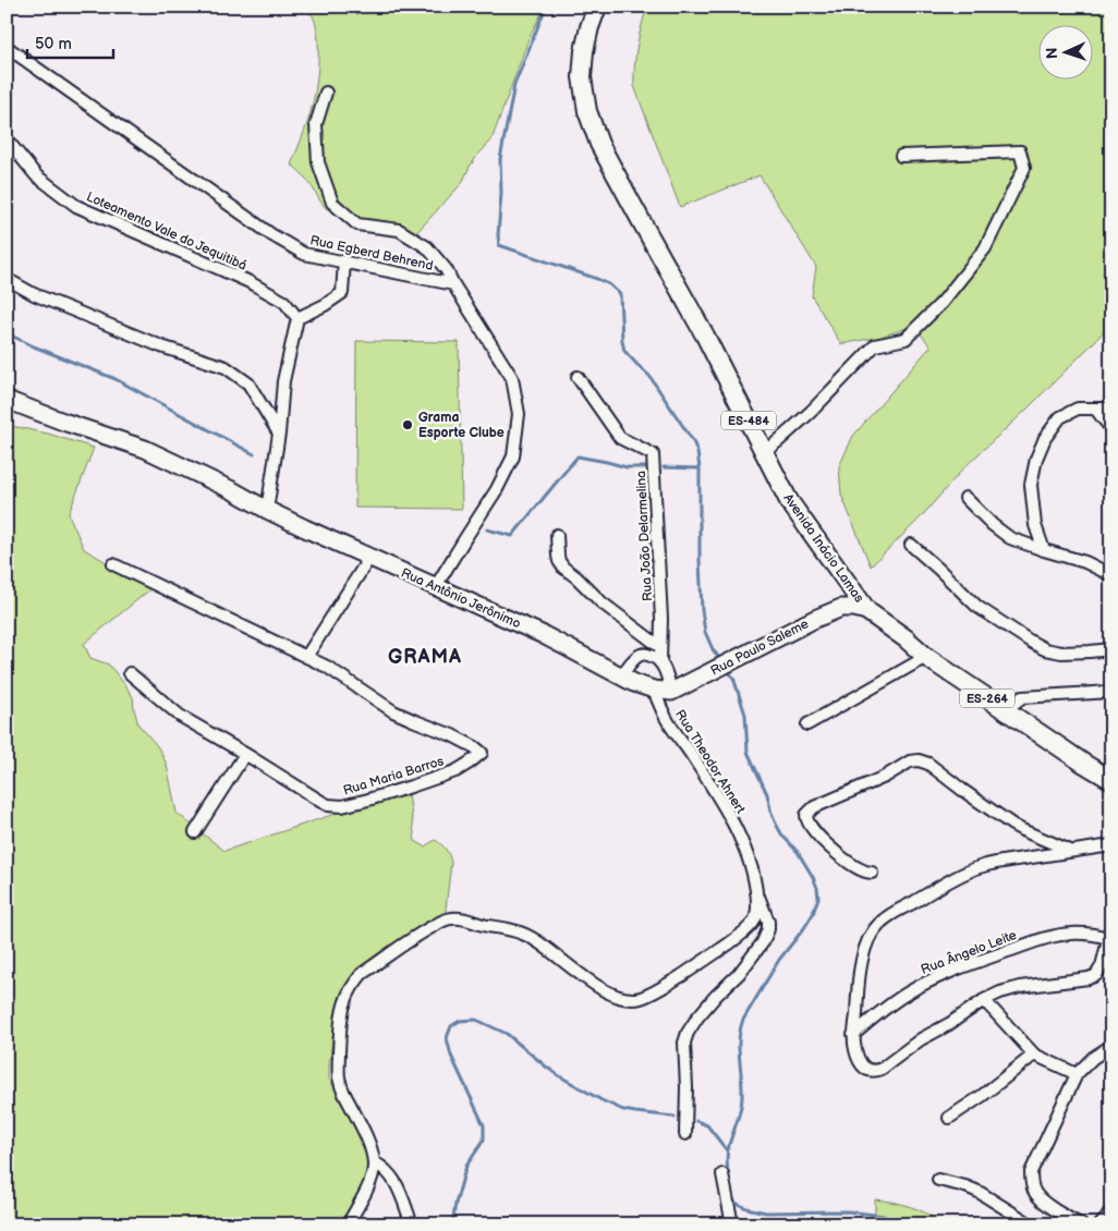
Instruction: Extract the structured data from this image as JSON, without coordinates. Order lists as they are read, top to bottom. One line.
{"streets":{"main road":["ES-484","Avenida Inácio Lamas","Rua Antônio Jerônimo","Rua Paulo Saleme","ES-264"],"street":["Loteamento Vale do Jequitibá","Rua Egberd Behrend","Rua João Delarmelina","Rua Theodor Ahnert","Rua Maria Barros","Rua Ângelo Leite"]},"crossings":[["Avenida Inácio Lamas","Rua Paulo Saleme"],["Rua Antônio Jerônimo","Rua Theodor Ahnert"]],"districts":["GRAMA"],"places":["Grama Esporte Clube"],"scale_bar":"50 m","north":"left"}
